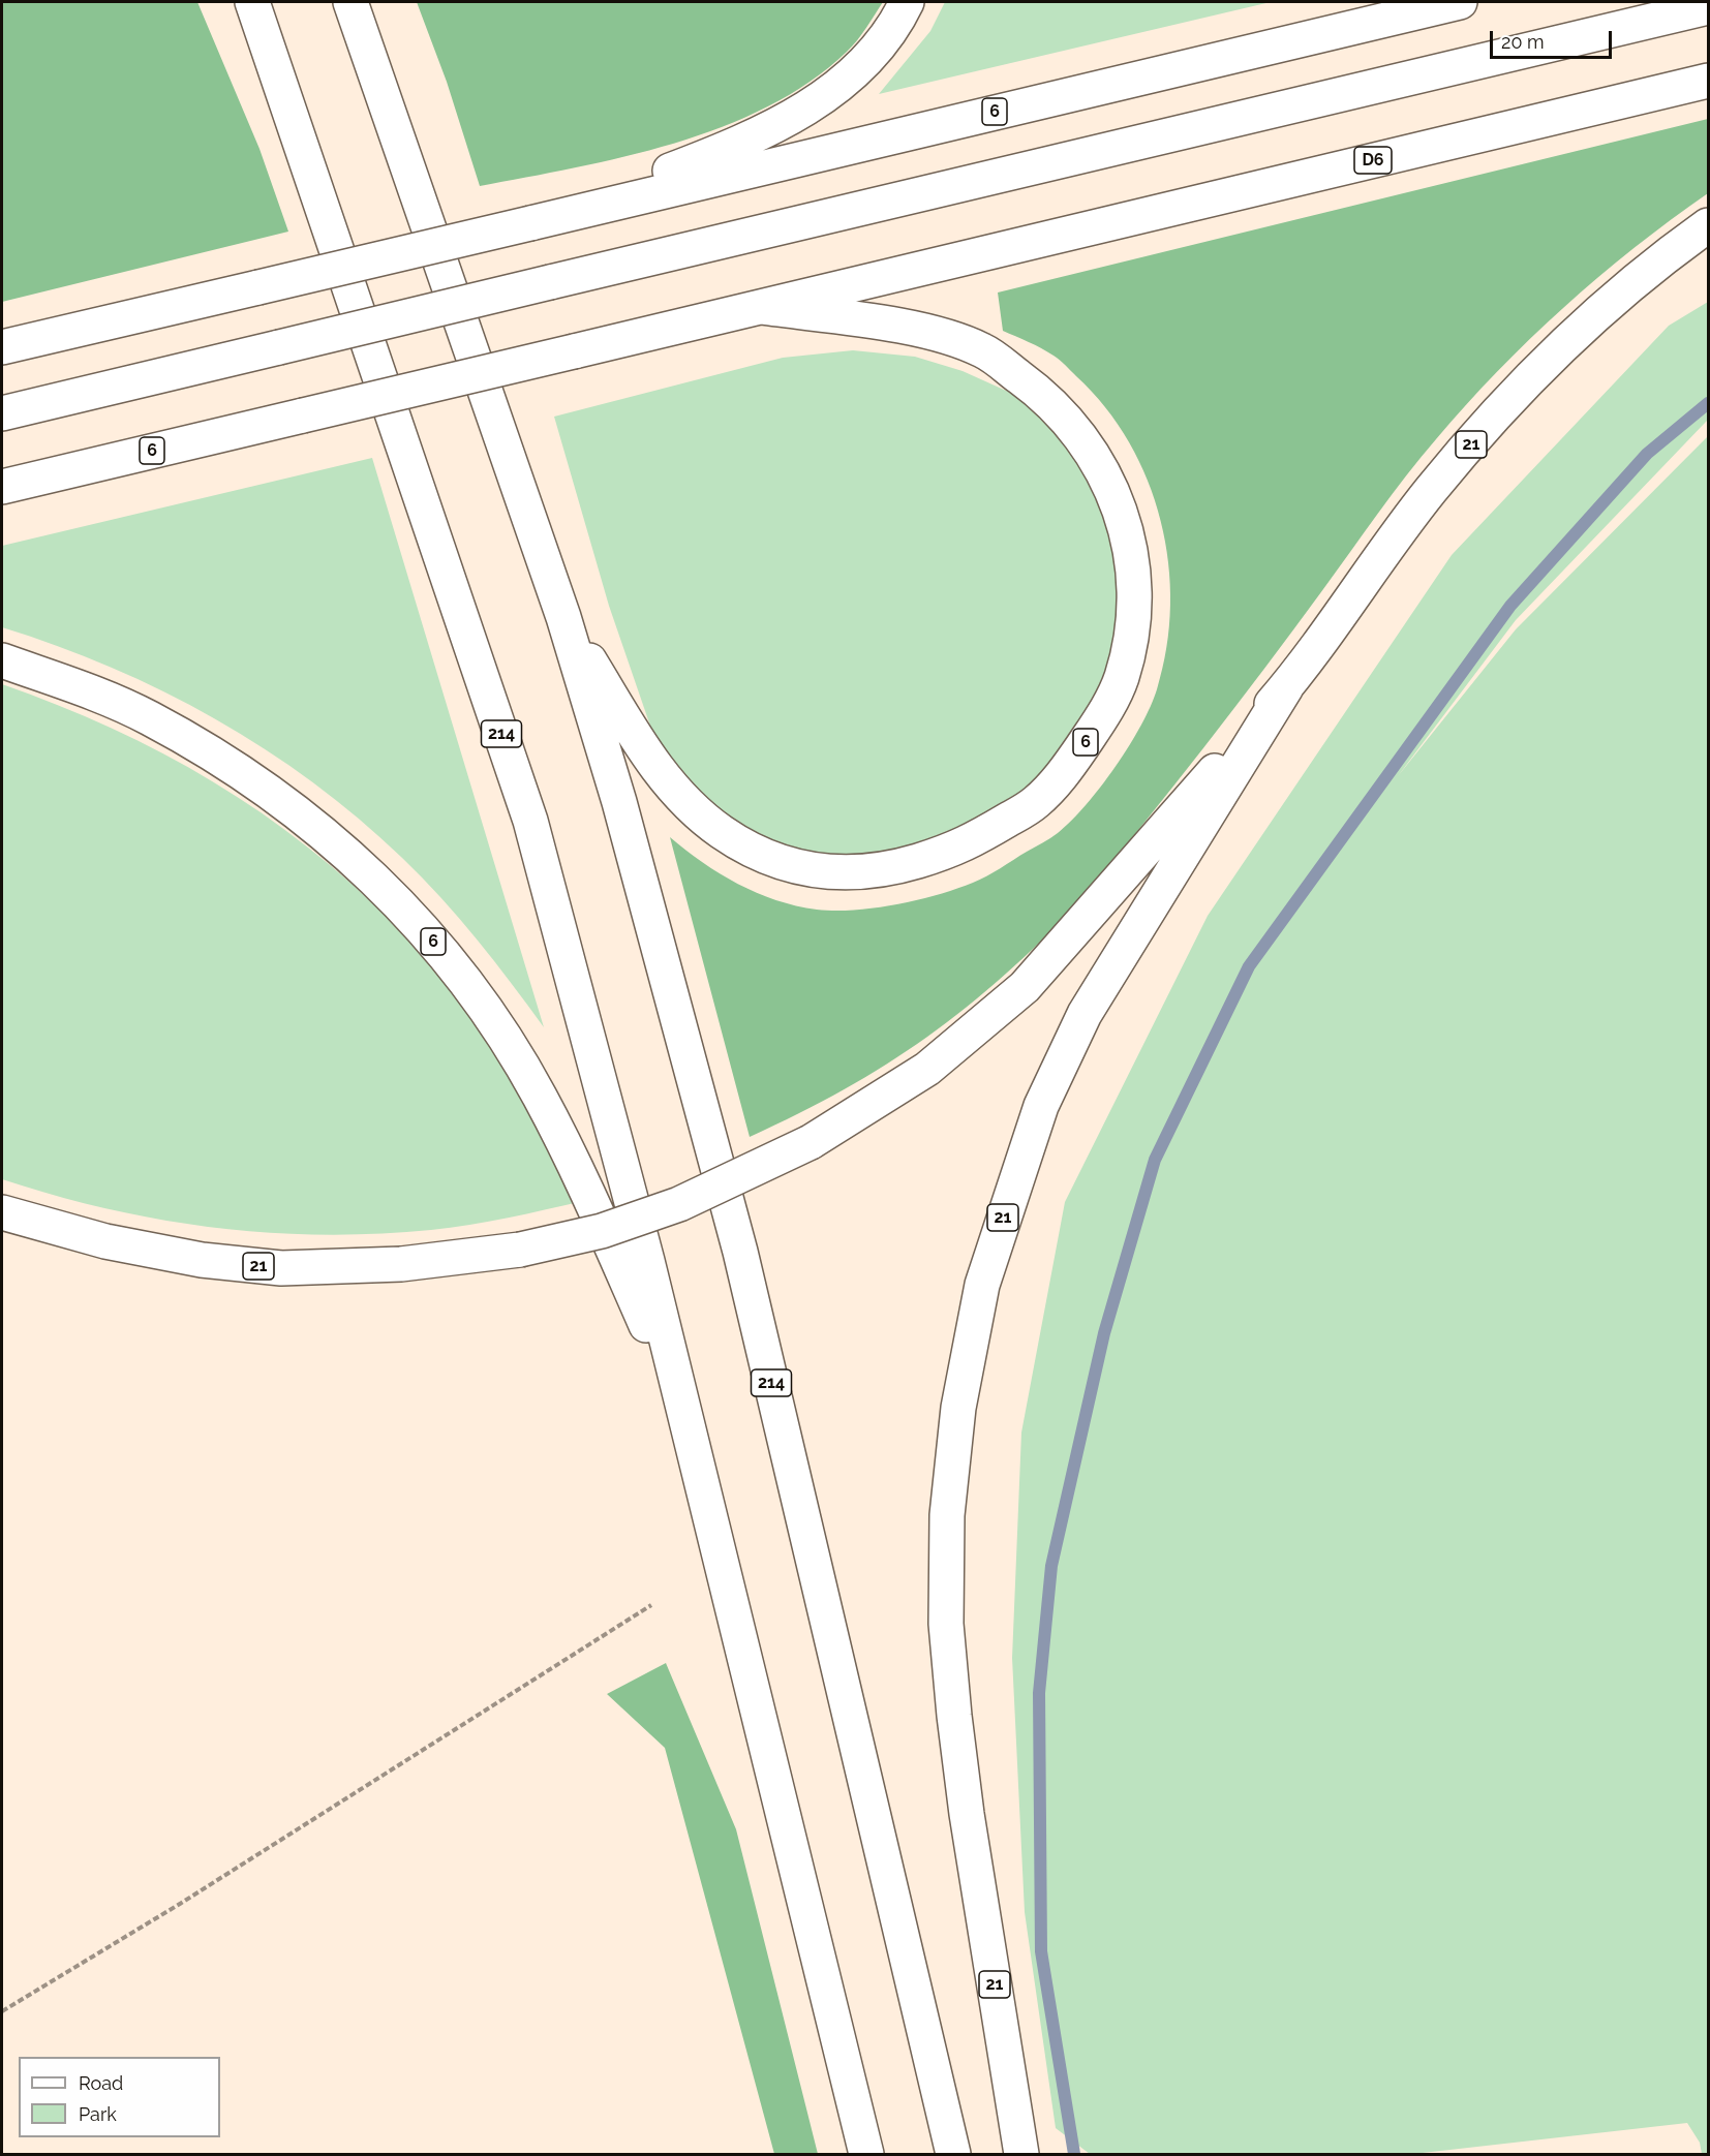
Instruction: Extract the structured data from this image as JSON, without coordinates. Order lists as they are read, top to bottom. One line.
{"streets":{"main road":["6","D6","21","214"]},"crossings":[["6","D6"],["6","214"]],"legend":["Road","Park"],"scale_bar":"20 m"}
